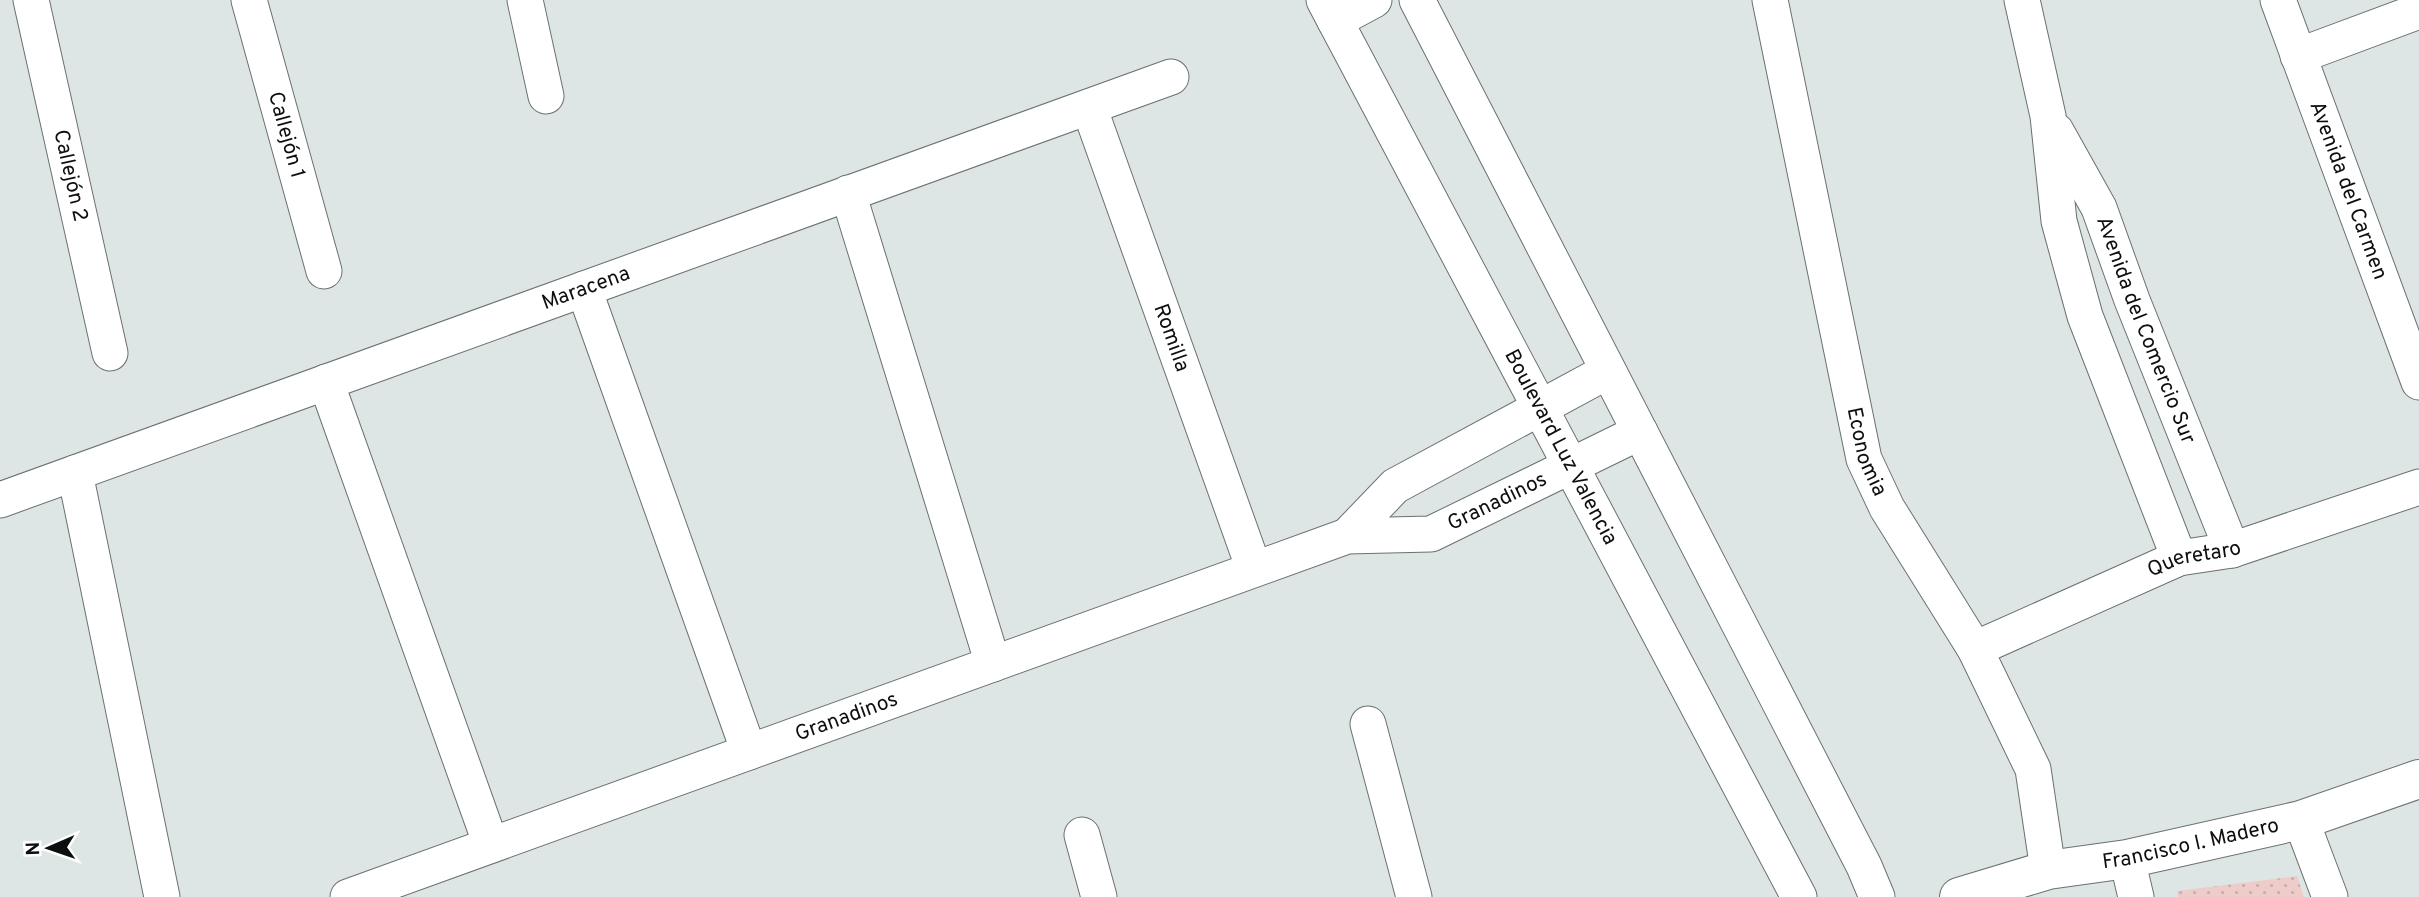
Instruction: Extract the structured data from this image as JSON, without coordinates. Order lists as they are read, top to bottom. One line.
{"streets":{"street":["Callejón 1","Callejón 2","Avenida del Carmen","Maracena","Avenida del Comercio Sur","Romilla","Boulevard Luz Valencia","Economia","Granadinos","Queretaro","Francisco I. Madero"]},"crossings":[["Maracena","Romilla"],["Avenida del Comercio Sur","Queretaro"],["Romilla","Granadinos"],["Boulevard Luz Valencia","Granadinos"],["Economia","Queretaro"],["Economia","Francisco I. Madero"]],"north":"left"}
